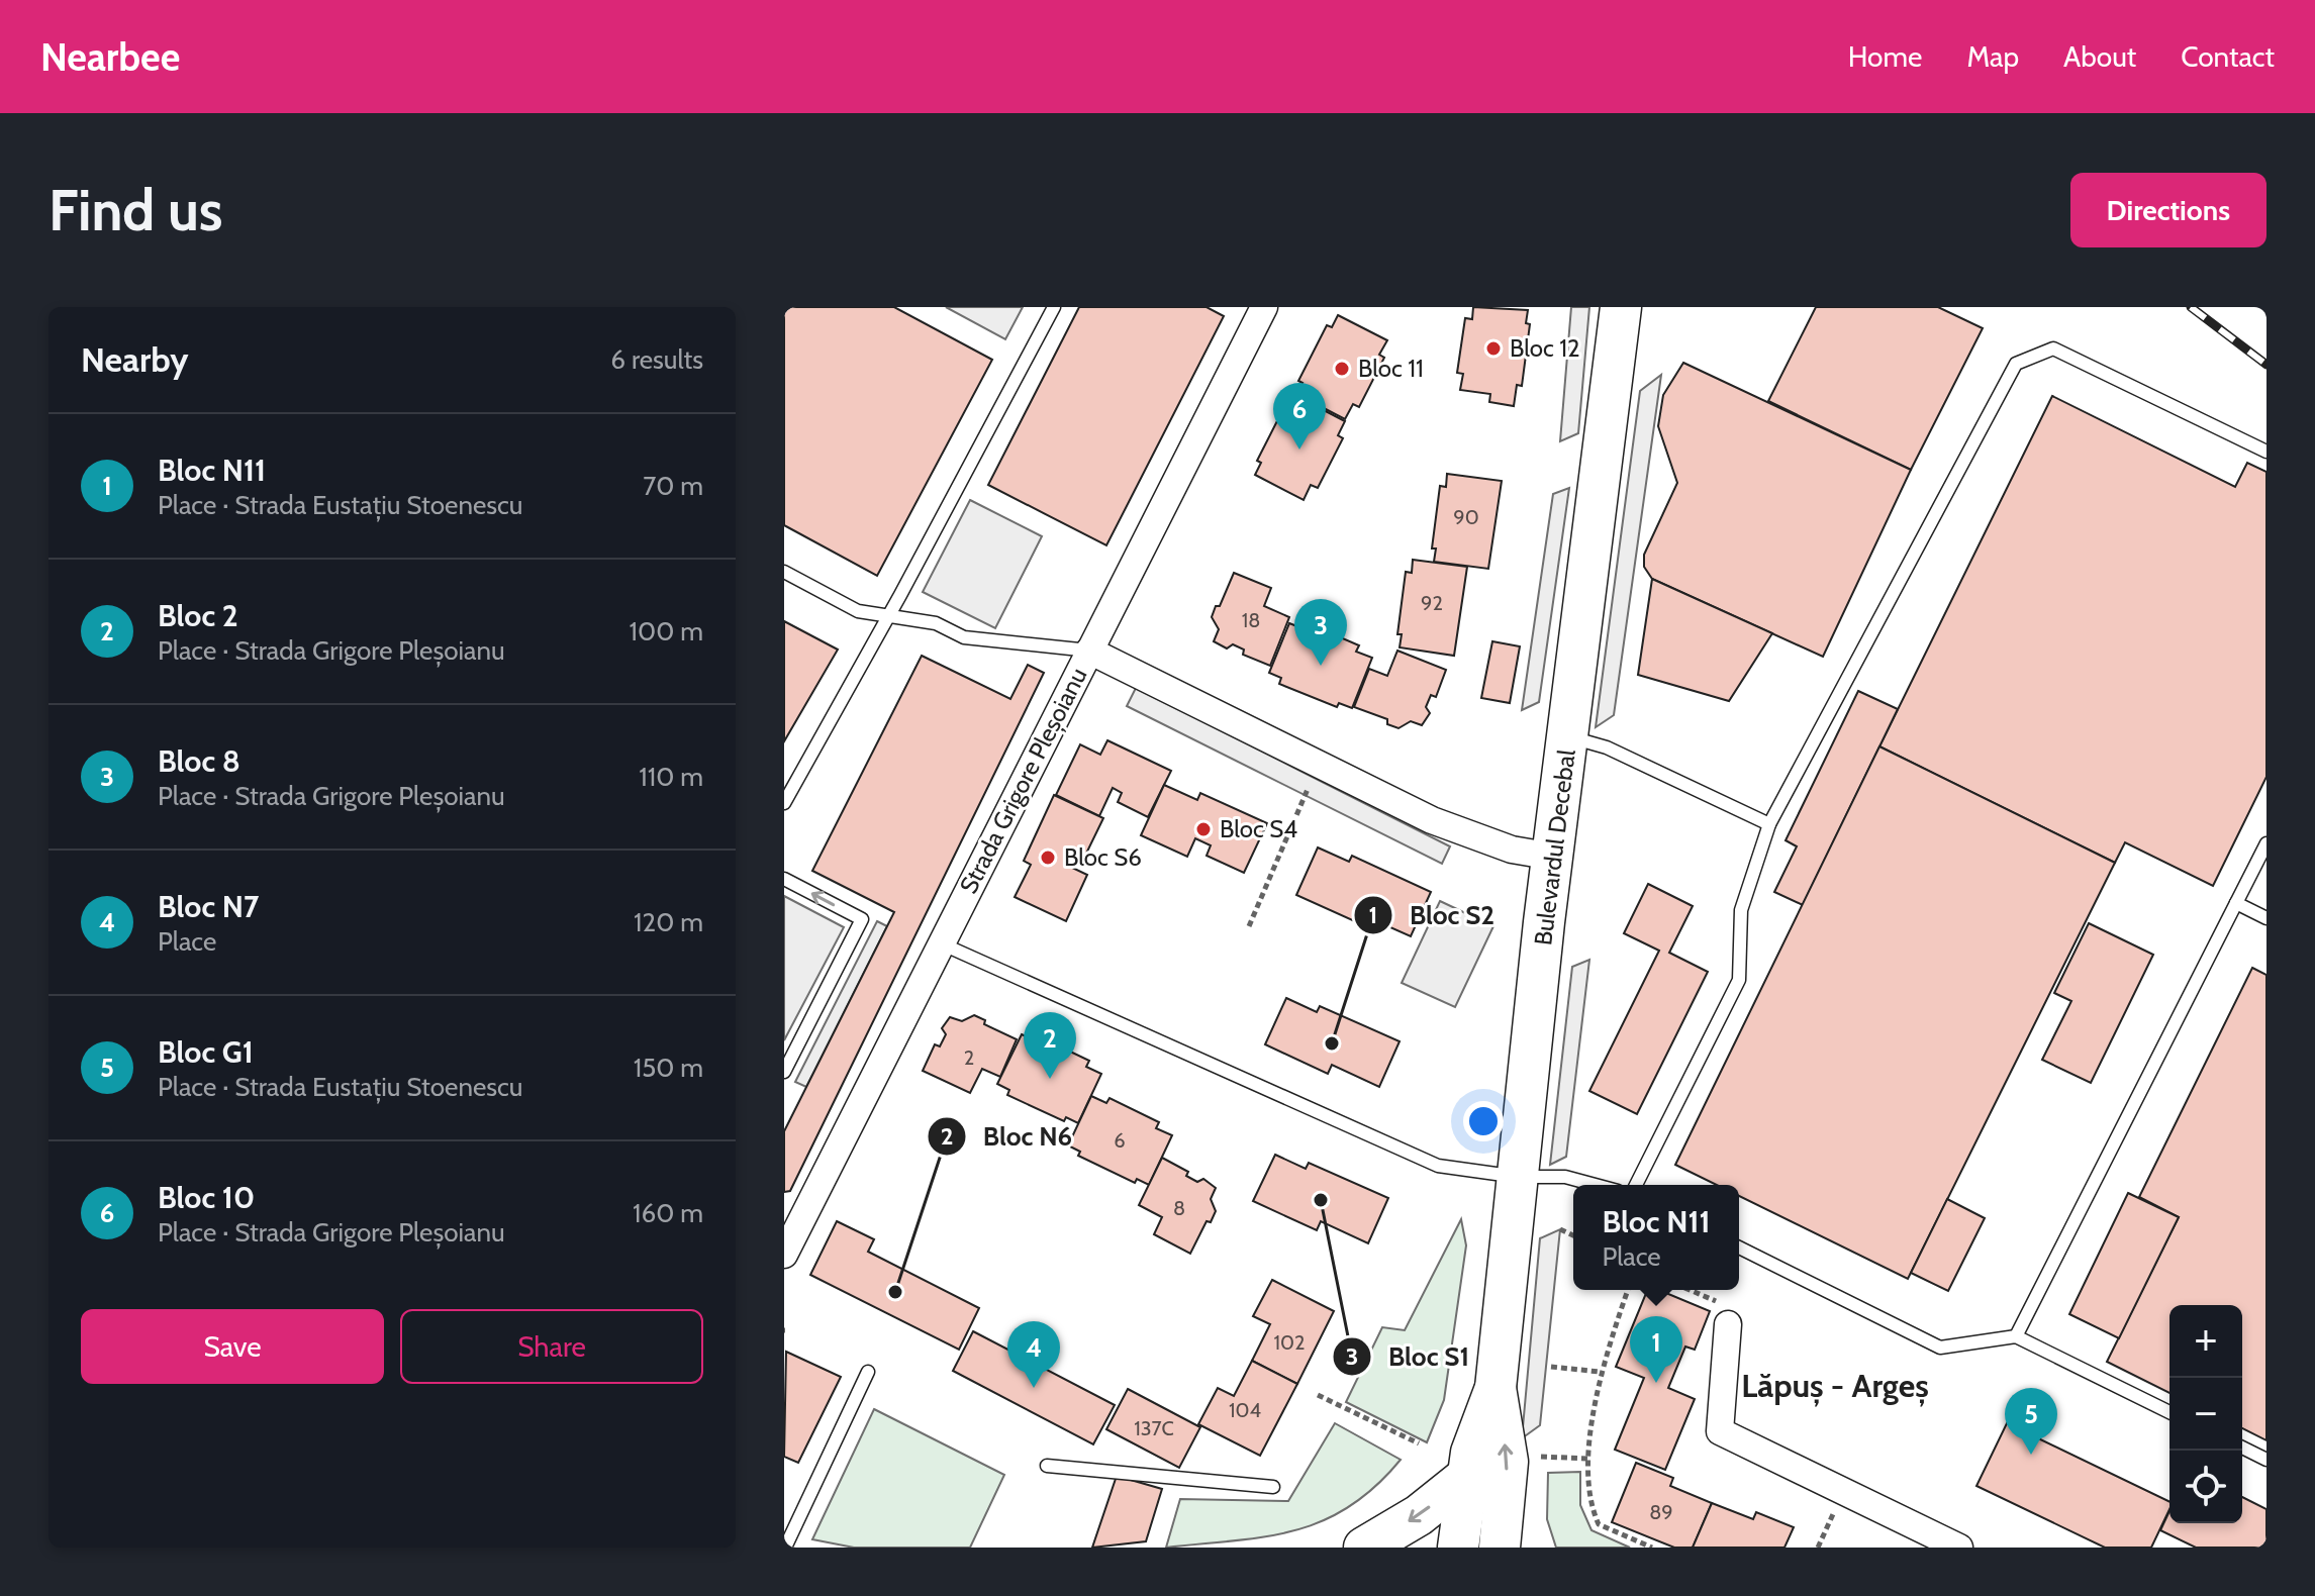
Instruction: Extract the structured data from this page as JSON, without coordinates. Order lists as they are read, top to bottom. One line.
{"streets":{"main road":["Bulevardul Decebal"],"street":["Strada Grigore Pleșoianu"]},"districts":["Lăpuș - Argeș"],"places":["Bloc 12","Bloc 11","Bloc S4","Bloc S6","Bloc S2","Bloc S1","Bloc N6"],"house_numbers":["90","92","18","2","6","8","102","104","137C","89"],"page":{"header":"Nearbee","nav":["Home","Map","About","Contact"],"buttons":["Directions",["Save","Share"]],"title":"Find us","heading":["Nearby","6 results"],"pins":["6","3","2","1","4","5"],"list":[{"mark":"1","name":"Bloc N11","note":"Place · Strada Eustațiu Stoenescu","value":"70 m"},{"mark":"2","name":"Bloc 2","note":"Place · Strada Grigore Pleșoianu","value":"100 m"},{"mark":"3","name":"Bloc 8","note":"Place · Strada Grigore Pleșoianu","value":"110 m"},{"mark":"4","name":"Bloc N7","note":"Place","value":"120 m"},{"mark":"5","name":"Bloc G1","note":"Place · Strada Eustațiu Stoenescu","value":"150 m"},{"mark":"6","name":"Bloc 10","note":"Place · Strada Grigore Pleșoianu","value":"160 m"}],"popup":["Bloc N11","Place"],"map_buttons":["+","−"]}}
